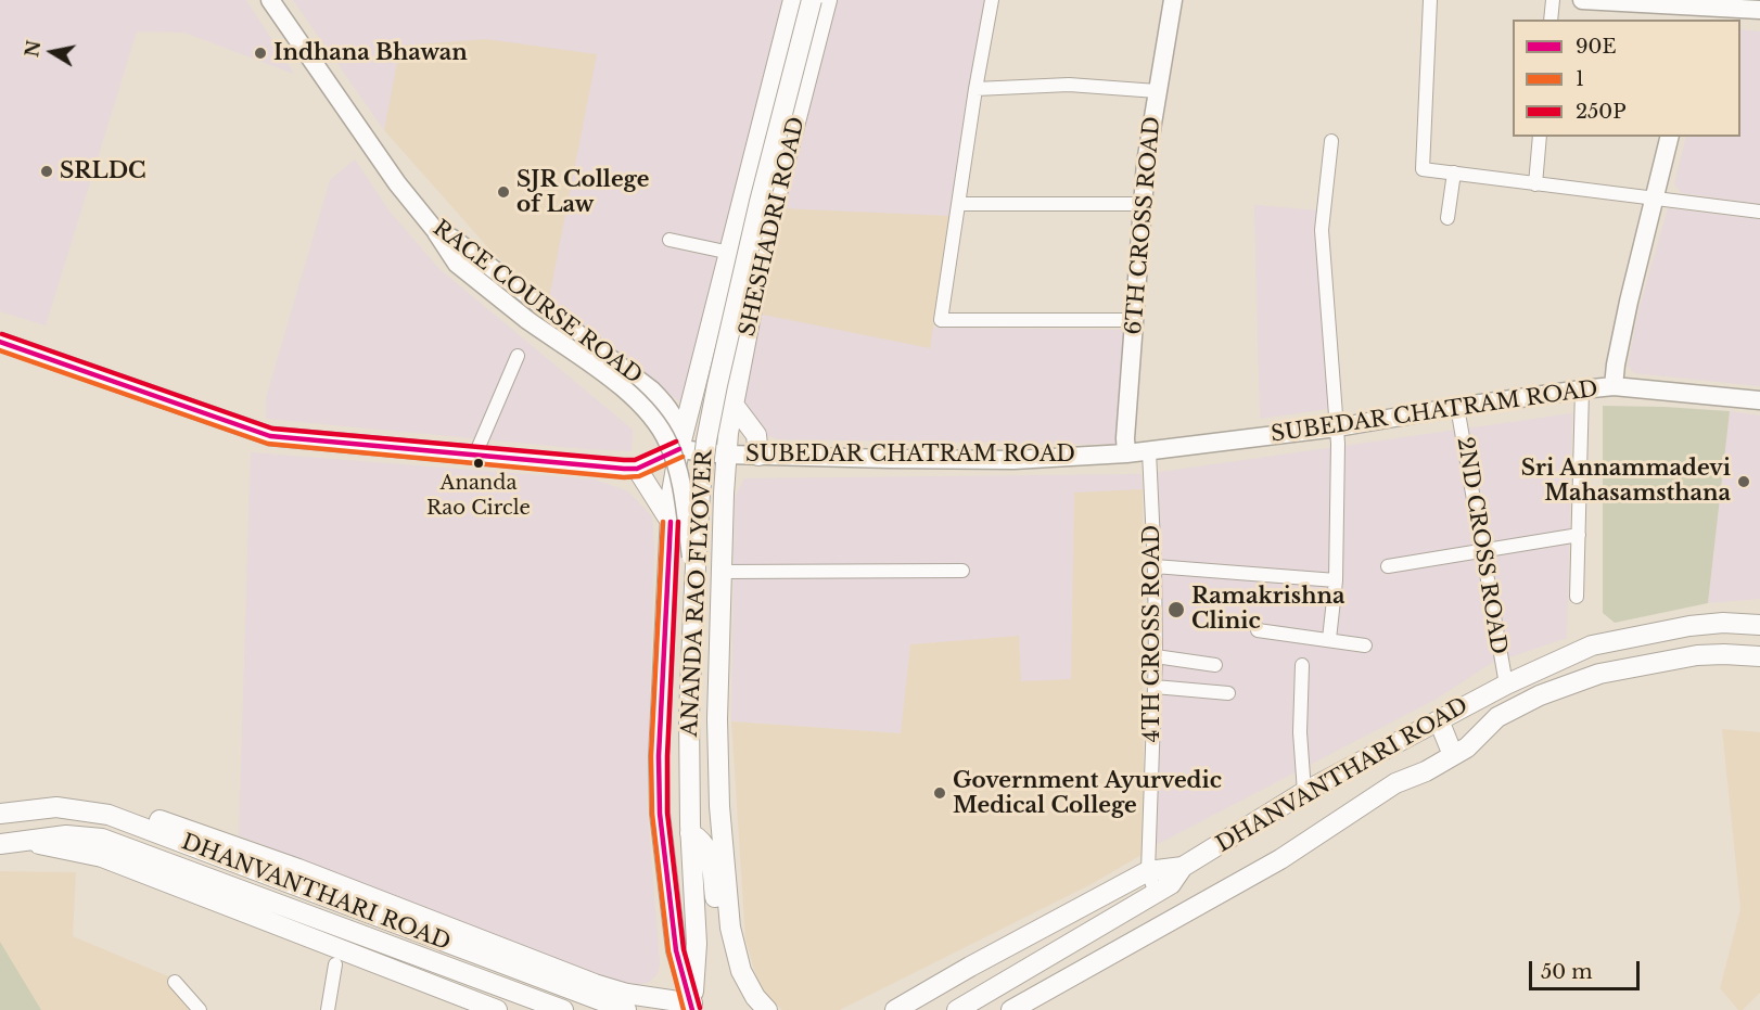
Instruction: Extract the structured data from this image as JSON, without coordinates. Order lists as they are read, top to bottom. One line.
{"streets":{"main road":["SHESHADRI ROAD","ANANDA RAO FLYOVER","DHANVANTHARI ROAD"],"street":["6TH CROSS ROAD","RACE COURSE ROAD","SUBEDAR CHATRAM ROAD","2ND CROSS ROAD","4TH CROSS ROAD"]},"crossings":[["6TH CROSS ROAD","SUBEDAR CHATRAM ROAD"],["SHESHADRI ROAD","SUBEDAR CHATRAM ROAD"],["RACE COURSE ROAD","SUBEDAR CHATRAM ROAD"],["SUBEDAR CHATRAM ROAD","2ND CROSS ROAD"],["SUBEDAR CHATRAM ROAD","4TH CROSS ROAD"],["2ND CROSS ROAD","DHANVANTHARI ROAD"],["4TH CROSS ROAD","DHANVANTHARI ROAD"]],"places":["Indhana Bhawan","SRLDC","SJR College of Law","Ananda Rao Circle","Sri Annammadevi Mahasamsthana","Ramakrishna Clinic","Government Ayurvedic Medical College"],"lines":["transit line 250P","transit line 90E","transit line 1"],"legend":["90E","1","250P"],"scale_bar":"50 m","north":"left"}
